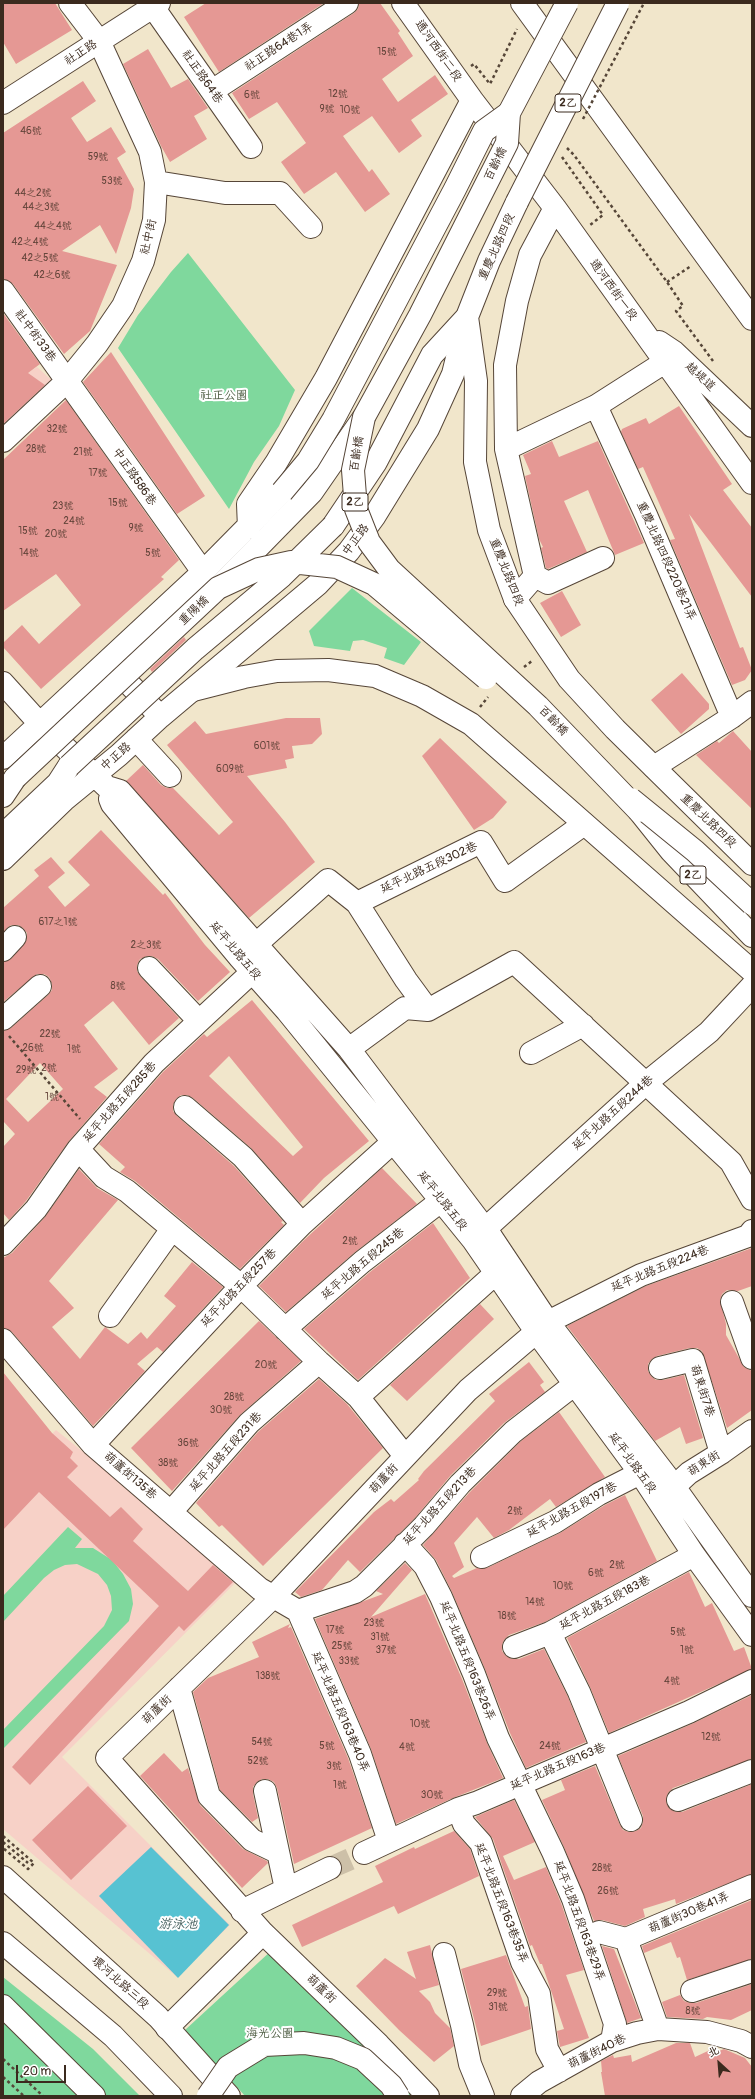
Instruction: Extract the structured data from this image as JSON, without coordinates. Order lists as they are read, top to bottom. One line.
{"streets":{"main road":["社正路64巷1弄","通河西街二段","社正路","社正路64巷","2乙","百齡橋","社中街","重慶北路四段","通河西街一段","社中街33巷","越堤道","中正路586巷","中正路","重慶北路四段220巷21弄","重陽橋","延平北路五段302巷","延平北路五段","延平北路五段285巷","延平北路五段244巷","延平北路五段245巷","延平北路五段224巷","延平北路五段257巷","葫東街7巷","延平北路五段231巷","葫東街","葫蘆街135巷","葫蘆街","延平北路五段213巷","延平北路五段197巷","延平北路五段183巷","延平北路五段163巷26弄","延平北路五段163巷40弄","延平北路五段163巷","延平北路五段163巷35弄","葫蘆街30巷41弄","延平北路五段163巷29弄","環河北路三段","葫蘆街40巷"]},"crossings":[["社正路64巷1弄","社正路64巷"],["通河西街二段","通河西街一段"],["社正路","社正路64巷"],["社正路","社中街"],["百齡橋","重陽橋"],["社中街","社中街33巷"],["社中街","中正路586巷"],["重慶北路四段","中正路"],["通河西街一段","越堤道"],["社中街33巷","中正路586巷"],["中正路","延平北路五段"],["延平北路五段","延平北路五段285巷"],["延平北路五段","延平北路五段244巷"],["延平北路五段","延平北路五段245巷"],["延平北路五段","延平北路五段224巷"],["延平北路五段","延平北路五段257巷"],["延平北路五段","葫東街"],["延平北路五段","葫蘆街"],["延平北路五段","延平北路五段213巷"],["延平北路五段","延平北路五段197巷"],["延平北路五段","延平北路五段183巷"],["延平北路五段224巷","葫蘆街"],["延平北路五段257巷","葫蘆街135巷"],["葫東街7巷","葫東街"],["延平北路五段231巷","葫蘆街135巷"],["葫蘆街135巷","葫蘆街"],["延平北路五段213巷","延平北路五段163巷26弄"],["延平北路五段213巷","延平北路五段163巷40弄"],["延平北路五段163巷26弄","延平北路五段163巷"],["延平北路五段163巷26弄","延平北路五段163巷29弄"],["延平北路五段163巷40弄","延平北路五段163巷"],["延平北路五段163巷","延平北路五段163巷35弄"],["延平北路五段163巷","延平北路五段163巷29弄"],["延平北路五段163巷35弄","葫蘆街40巷"],["延平北路五段163巷29弄","葫蘆街40巷"]],"water":["游泳池"],"parks":["社正公園","海光公園"],"house_numbers":["15號","12號","6號","9號","10號","46號","59號","53號","44之2號","44之3號","44之4號","42之4號","42之5號","42之6號","32號","28號","21號","17號","15號","23號","24號","9號","15號","20號","14號","5號","601號","609號","617之1號","2之3號","8號","22號","26號","1號","2號","29號","1號","2號","20號","28號","30號","36號","38號","2號","2號","6號","10號","14號","18號","23號","17號","5號","31號","25號","37號","1號","33號","138號","4號","10號","12號","54號","5號","24號","4號","52號","3號","1號","30號","28號","26號","29號","31號","8號"],"scale_bar":"20 m","north":"top left"}
